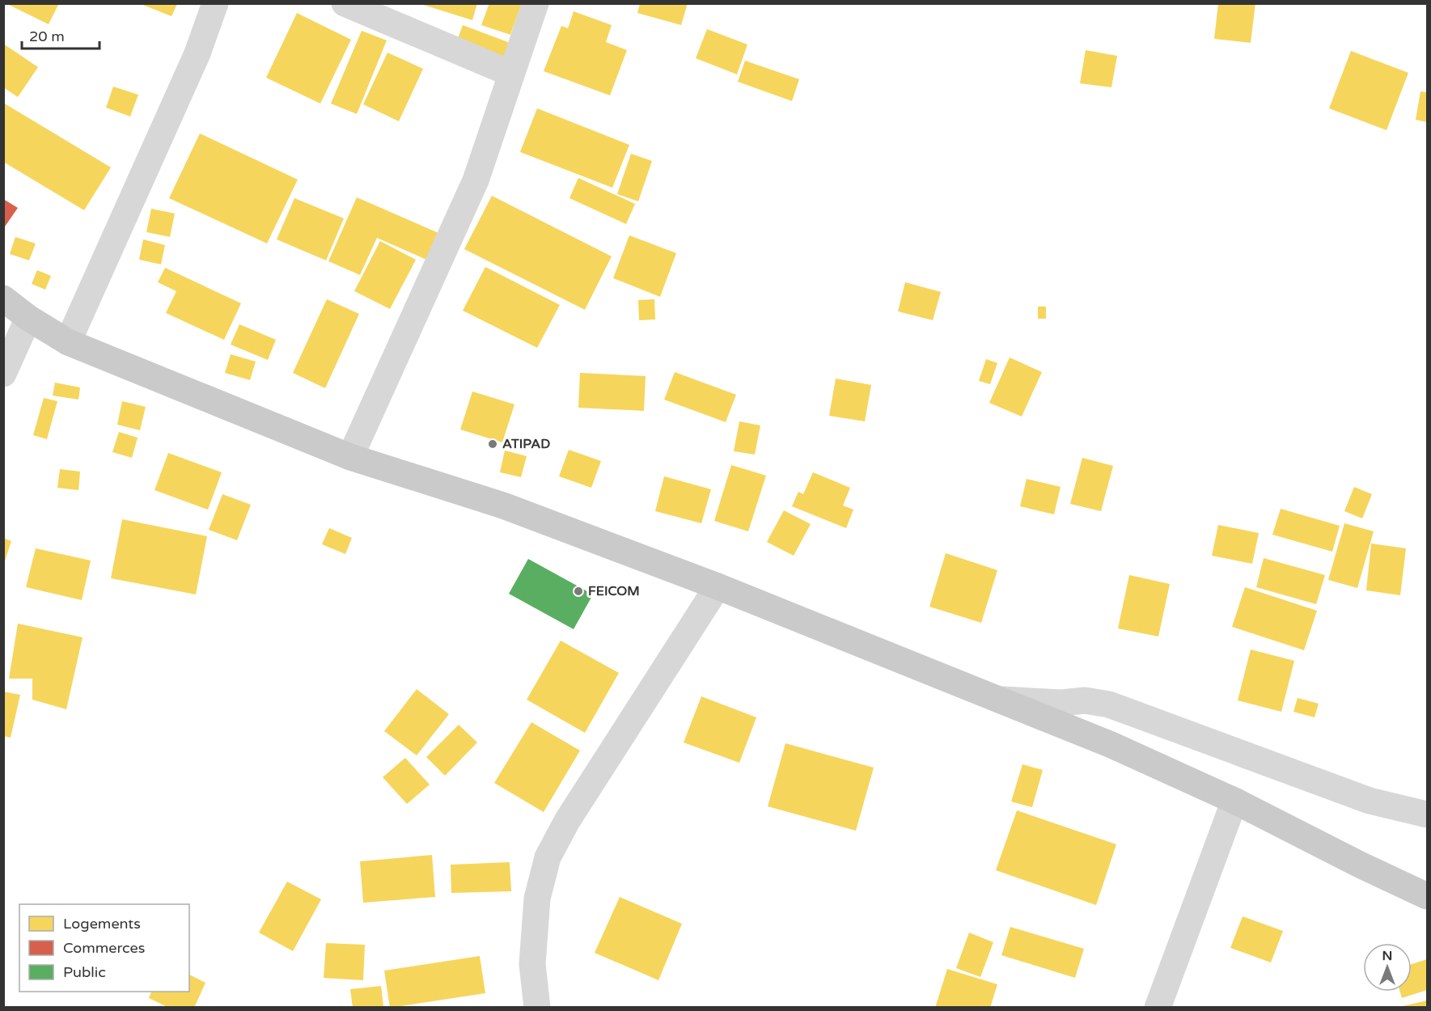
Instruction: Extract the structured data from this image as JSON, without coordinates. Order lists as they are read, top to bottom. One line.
{"places":["ATIPAD","FEICOM"],"legend":["Logements","Commerces","Public"],"scale_bar":"20 m","north":"top"}
